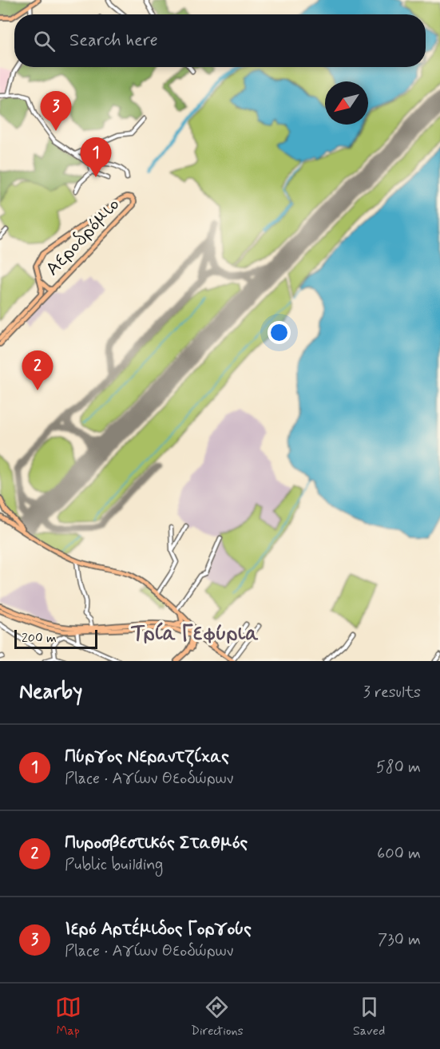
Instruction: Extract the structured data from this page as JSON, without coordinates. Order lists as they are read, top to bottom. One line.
{"streets":{"main road":["Αεροδρόμιο"]},"districts":["Τρία Γεφύρια"],"scale_bar":"200 m","north":"bottom left","page":{"search":"Search here","pins":["3","1","2"],"scale":"200 m","heading":["Nearby","3 results"],"list":[{"mark":"1","name":"Πύργος Νεραντζίχας","note":"Place · Αγίων Θεοδώρων","value":"580 m"},{"mark":"2","name":"Πυροσβεστικός Σταθμός","note":"Public building","value":"600 m"},{"mark":"3","name":"Ιερό Αρτέμιδος Γοργούς","note":"Place · Αγίων Θεοδώρων","value":"730 m"}],"nav":["Map","Directions","Saved"]}}
